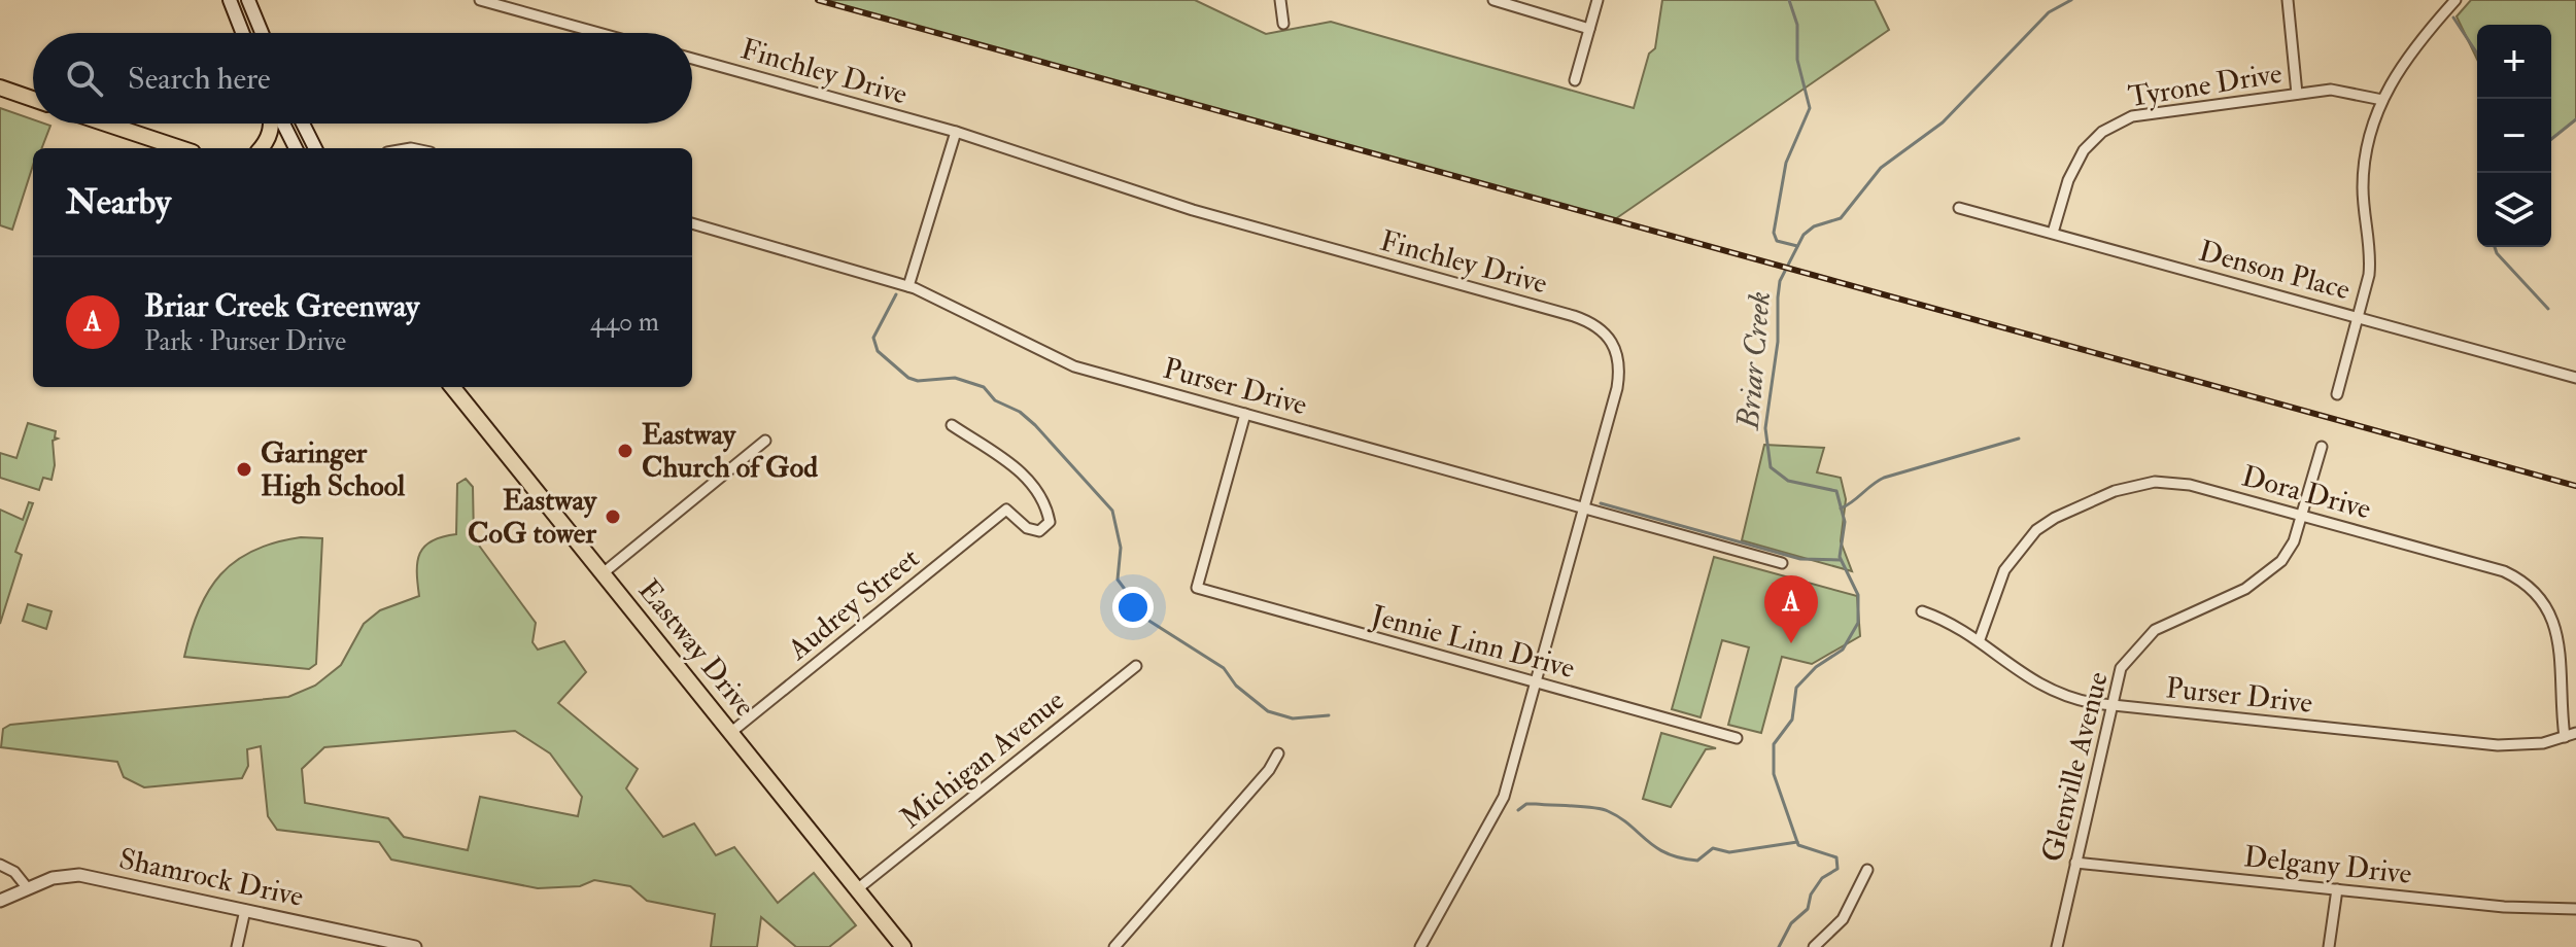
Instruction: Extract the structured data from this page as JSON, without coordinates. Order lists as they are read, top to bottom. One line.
{"streets":{"main road":["Eastway Drive"],"street":["Finchley Drive","Tyrone Drive","Denson Place","Purser Drive","Dora Drive","Audrey Street","Jennie Linn Drive","Michigan Avenue","Glenville Avenue","Delgany Drive","Shamrock Drive"]},"crossings":[["Finchley Drive","Purser Drive"],["Finchley Drive","Jennie Linn Drive"],["Tyrone Drive","Denson Place"],["Purser Drive","Dora Drive"],["Purser Drive","Jennie Linn Drive"],["Purser Drive","Glenville Avenue"],["Dora Drive","Glenville Avenue"],["Audrey Street","Eastway Drive"],["Eastway Drive","Michigan Avenue"],["Glenville Avenue","Delgany Drive"]],"water":["Briar Creek"],"places":["Eastway Church of God","Garinger High School","Eastway CoG tower"],"page":{"map_buttons":["+","−"],"search":"Search here","heading":"Nearby","list":[{"mark":"A","name":"Briar Creek Greenway","note":"Park · Purser Drive","value":"440 m"}],"pins":"A"}}
